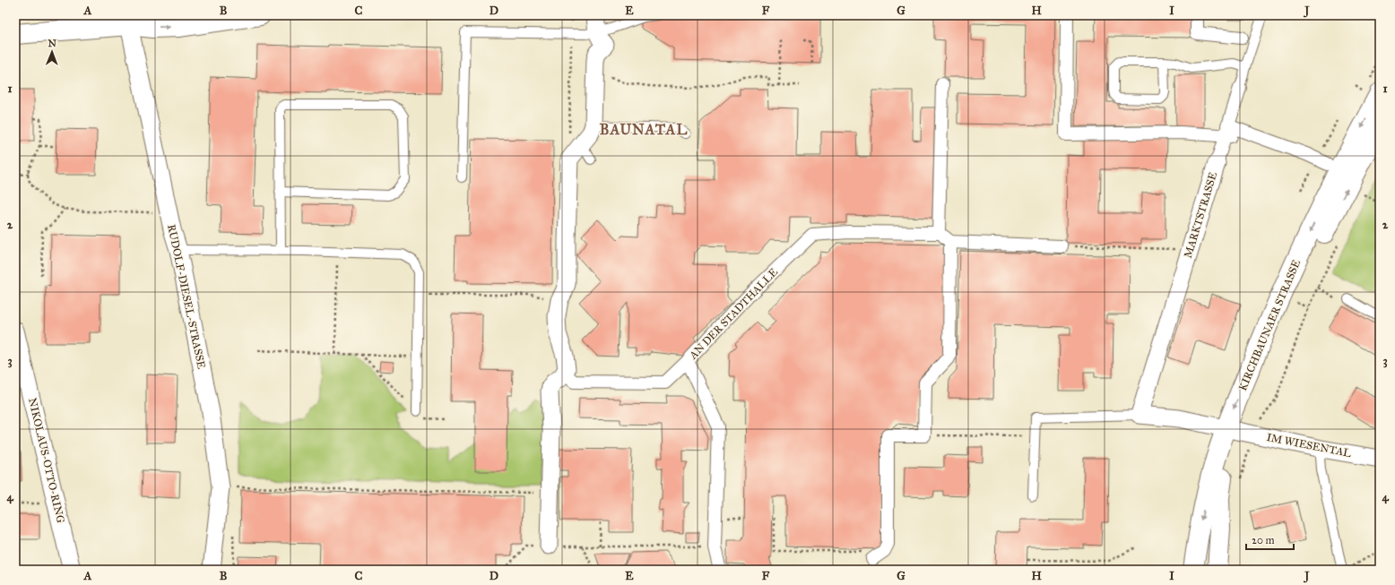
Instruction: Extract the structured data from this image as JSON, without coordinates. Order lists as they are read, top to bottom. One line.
{"streets":{"street":["MARKTSTRASSE","RUDOLF-DIESEL-STRASSE","AN DER STADTHALLE","KIRCHBAUNAER STRASSE","IM WIESENTAL","NIKOLAUS-OTTO-RING"]},"crossings":[["KIRCHBAUNAER STRASSE","IM WIESENTAL"]],"districts":["BAUNATAL"],"scale_bar":"20 m","north":"top","grid":{"columns":["A","B","C","D","E","F","G","H","I","J"],"rows":["1","2","3","4"]}}
